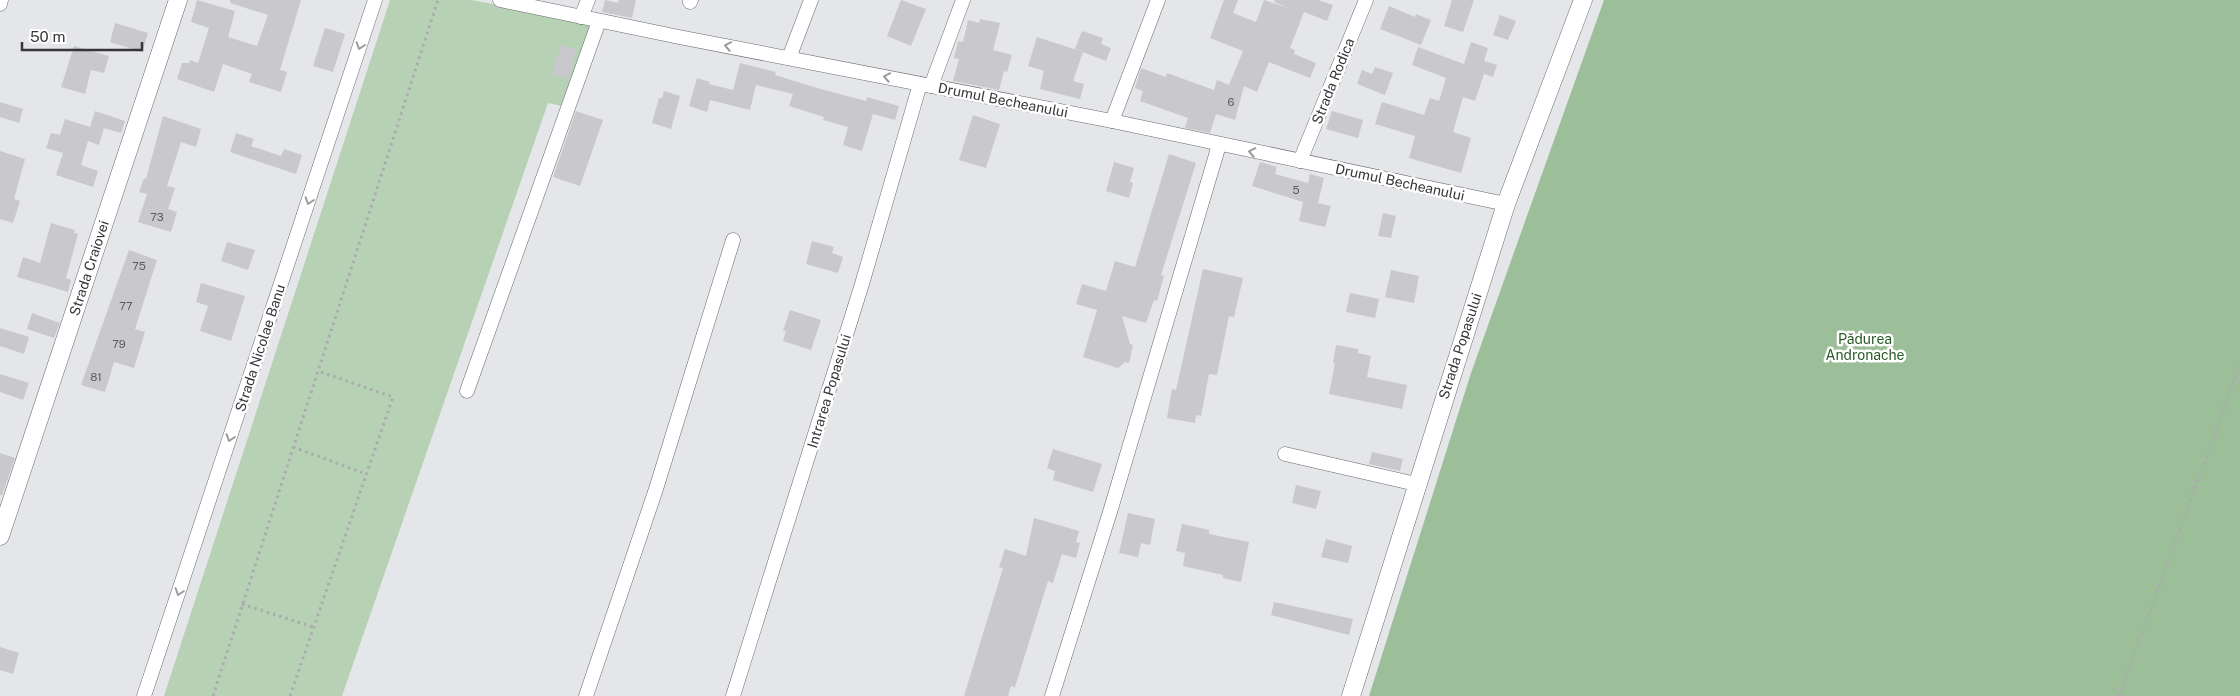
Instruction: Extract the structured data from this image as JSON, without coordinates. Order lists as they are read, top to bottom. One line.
{"streets":{"street":["Strada Rodica","Drumul Becheanului","Strada Craiovei","Strada Popasului","Strada Nicolae Banu","Intrarea Popasului"]},"crossings":[["Strada Rodica","Drumul Becheanului"],["Drumul Becheanului","Strada Popasului"],["Drumul Becheanului","Intrarea Popasului"]],"one_way":["Drumul Becheanului","Strada Nicolae Banu"],"parks":["Pădurea Andronache"],"house_numbers":["6","5","73","75","77","79","81"],"scale_bar":"50 m"}
